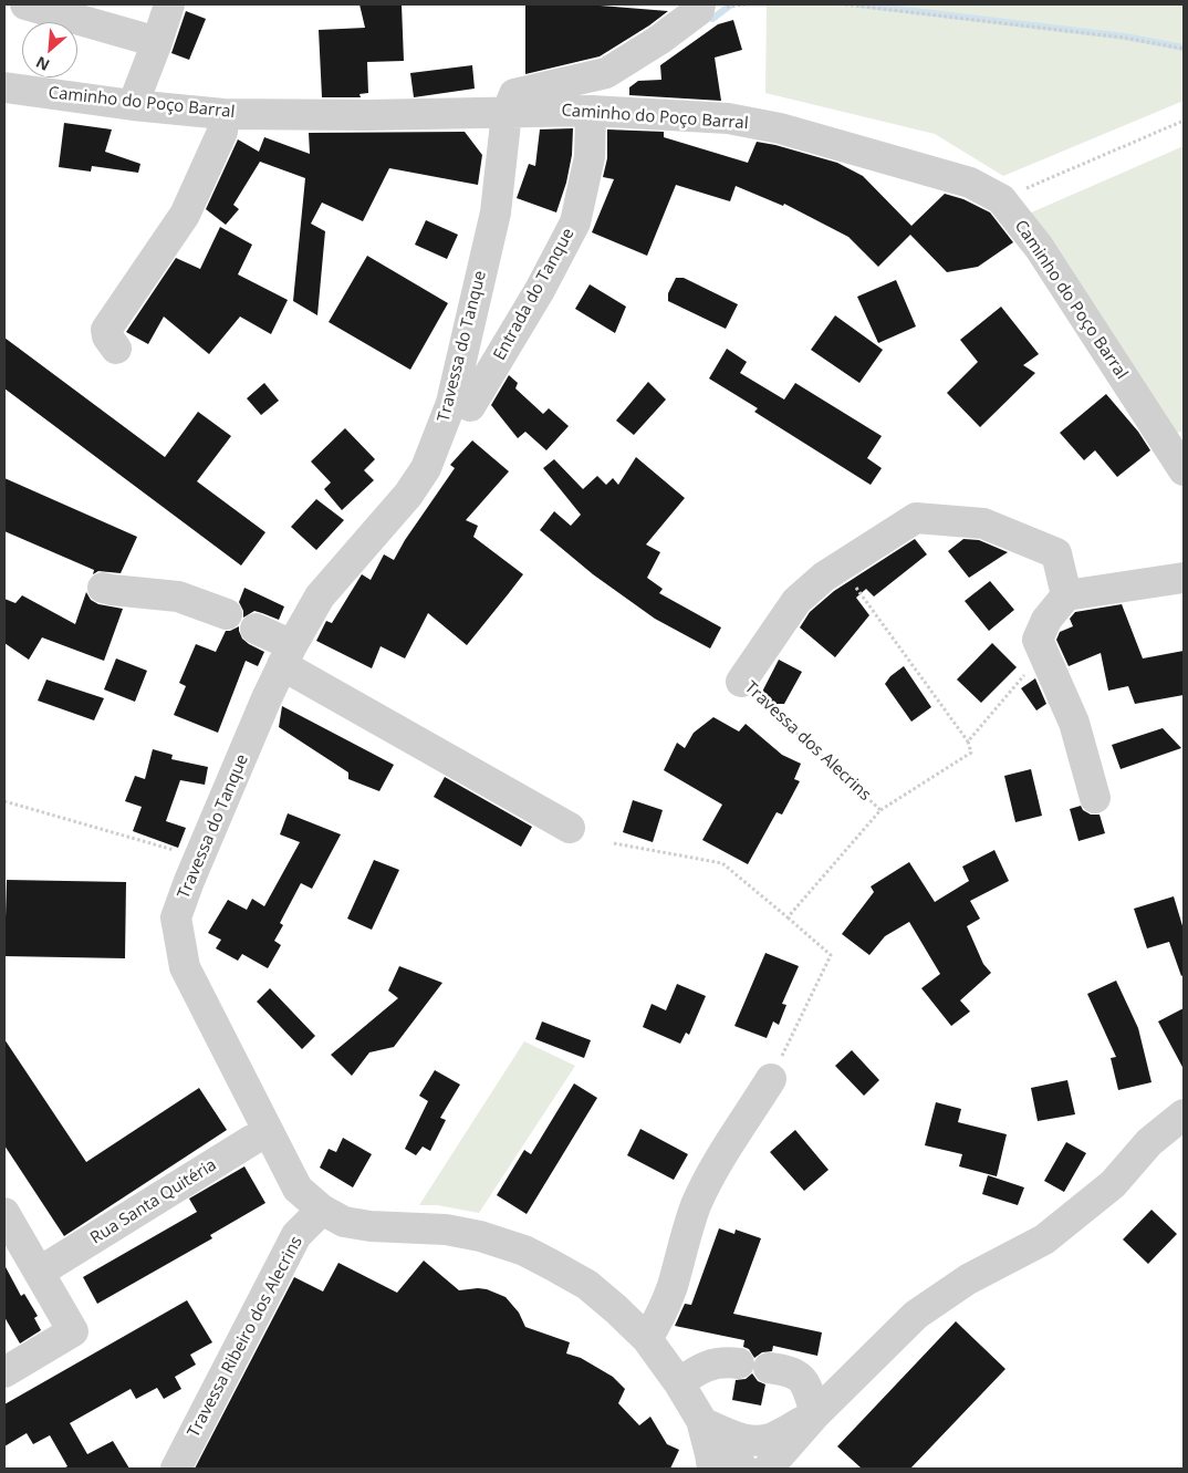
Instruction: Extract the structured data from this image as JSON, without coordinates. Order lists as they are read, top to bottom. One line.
{"streets":{"street":["Caminho do Poço Barral","Entrada do Tanque","Travessa do Tanque","Travessa dos Alecrins","Rua Santa Quitéria","Travessa Ribeiro dos Alecrins"]},"crossings":[["Caminho do Poço Barral","Entrada do Tanque"],["Caminho do Poço Barral","Travessa do Tanque"],["Travessa do Tanque","Rua Santa Quitéria"],["Travessa do Tanque","Travessa Ribeiro dos Alecrins"]],"north":"bottom left"}
